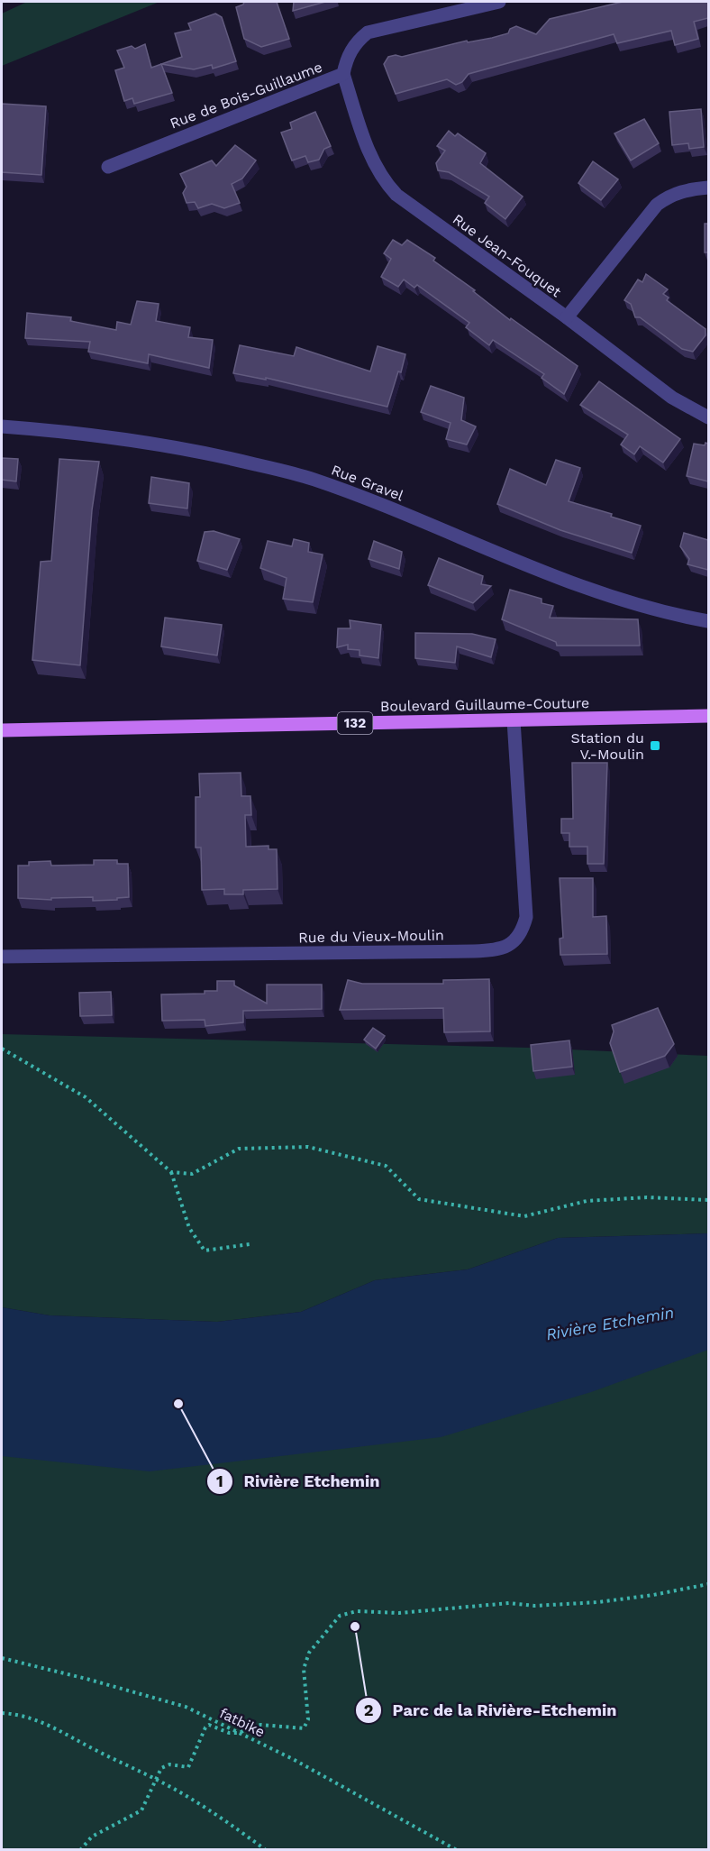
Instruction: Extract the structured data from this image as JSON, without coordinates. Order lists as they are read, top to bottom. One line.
{"streets":{"main road":["Boulevard Guillaume-Couture","132"],"street":["Rue de Bois-Guillaume","Rue Jean-Fouquet","Rue Gravel","Rue du Vieux-Moulin"],"path":["fatbike"]},"crossings":[["Rue de Bois-Guillaume","Rue Jean-Fouquet"],["Boulevard Guillaume-Couture","Rue du Vieux-Moulin"]],"water":["Rivière Etchemin"],"places":{"transit":["Station du V.-Moulin"],"other":["Rivière Etchemin","Parc de la Rivière-Etchemin"]}}
